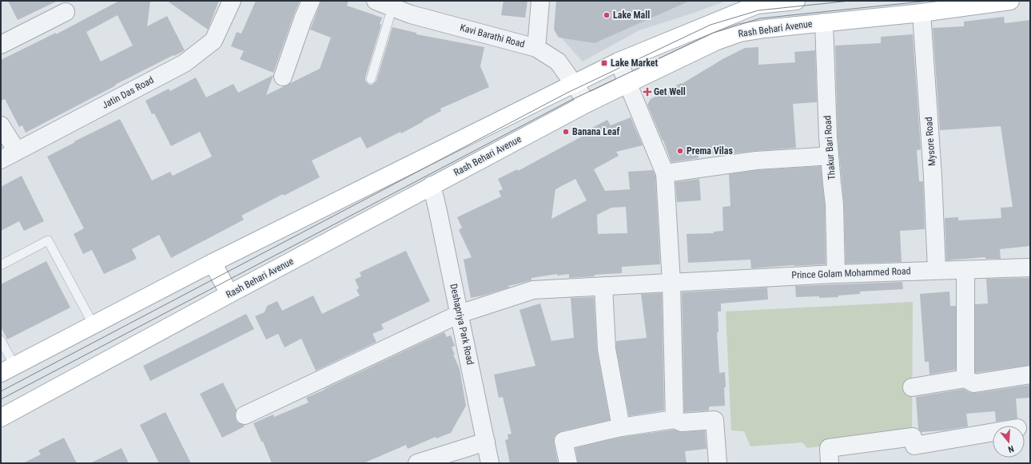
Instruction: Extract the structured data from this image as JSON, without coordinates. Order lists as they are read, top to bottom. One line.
{"streets":{"main road":["Rash Behari Avenue"],"street":["Kavi Barathi Road","Jatin Das Road","Mysore Road","Thakur Bari Road","Prince Golam Mohammed Road","Deshapriya Park Road"]},"crossings":[["Rash Behari Avenue","Kavi Barathi Road"],["Rash Behari Avenue","Mysore Road"],["Rash Behari Avenue","Thakur Bari Road"],["Rash Behari Avenue","Deshapriya Park Road"],["Mysore Road","Prince Golam Mohammed Road"],["Thakur Bari Road","Prince Golam Mohammed Road"]],"places":{"other":["Lake Mall","Banana Leaf","Prema Vilas"],"transit":["Lake Market"],"health":["Get Well"]},"north":"bottom"}
